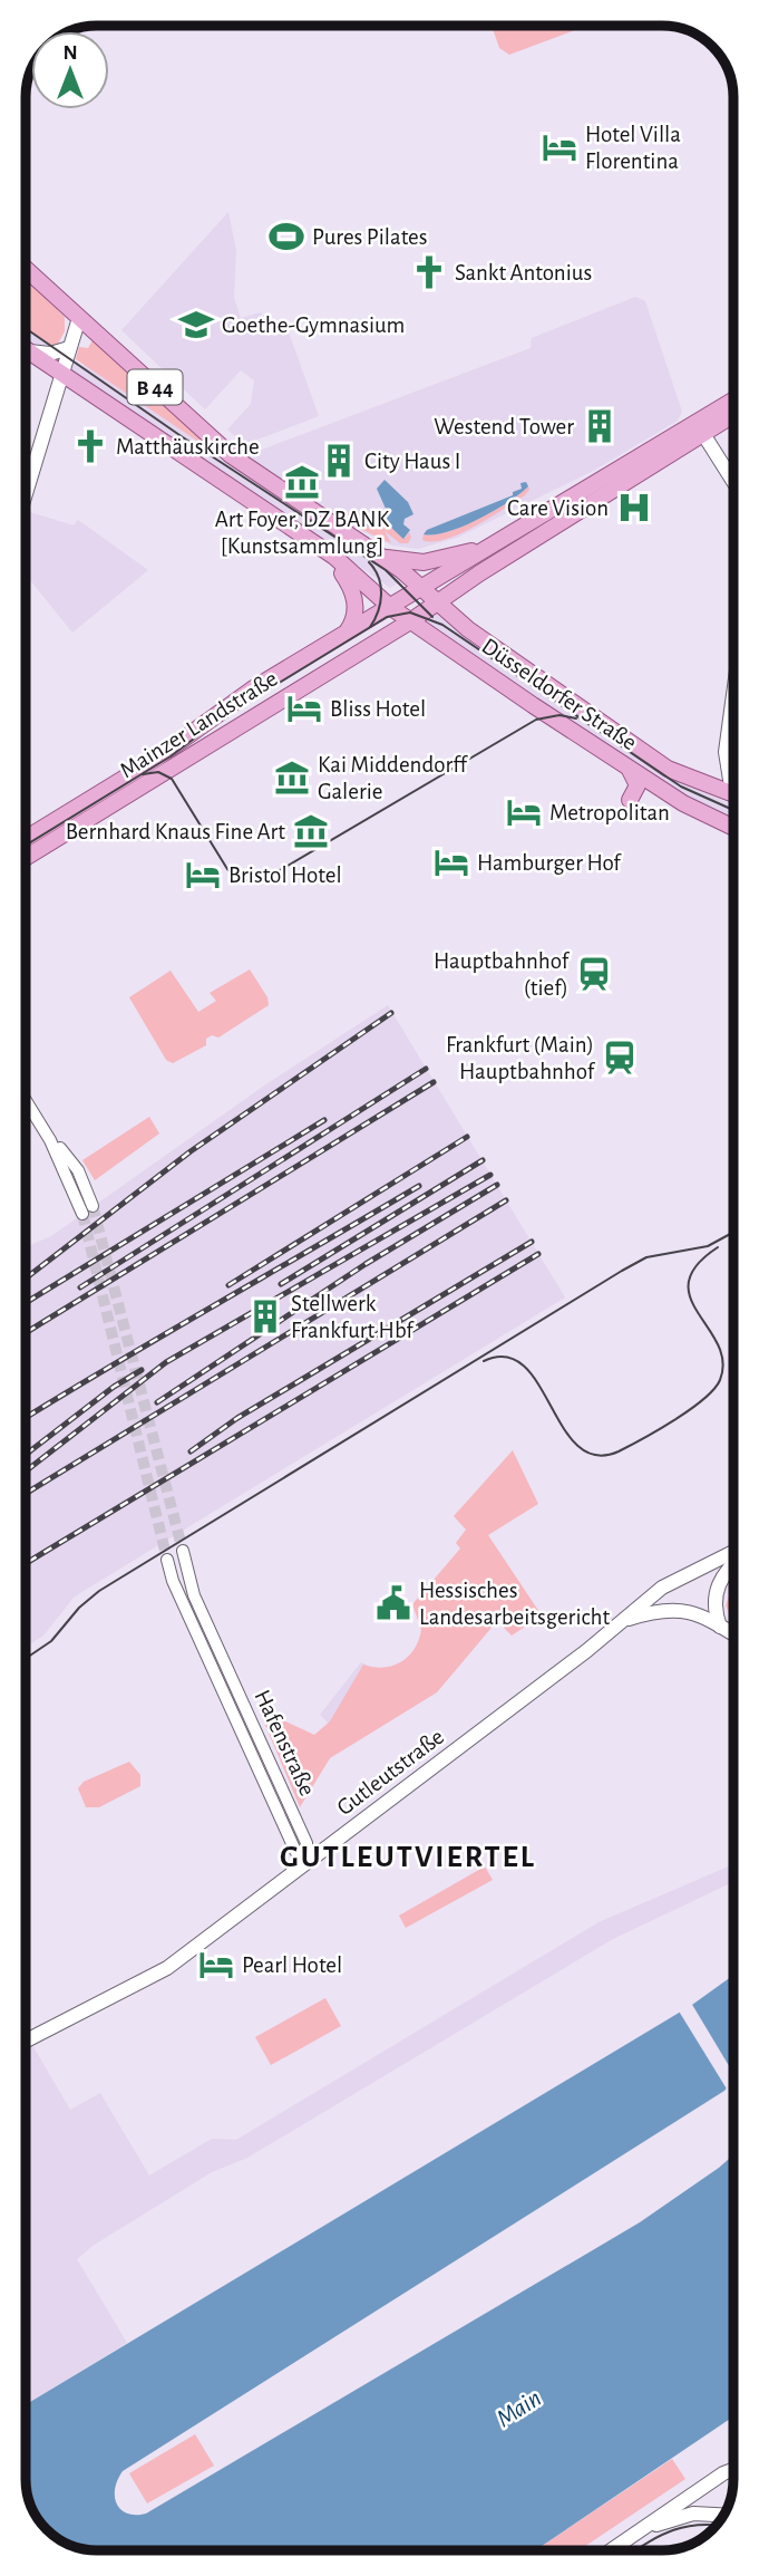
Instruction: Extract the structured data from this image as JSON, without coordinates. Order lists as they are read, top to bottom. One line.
{"streets":{"main road":["B 44","Düsseldorfer Straße","Mainzer Landstraße","Gutleutstraße"],"street":["Hafenstraße"]},"crossings":[["B 44","Düsseldorfer Straße"],["B 44","Mainzer Landstraße"],["Düsseldorfer Straße","Mainzer Landstraße"],["Hafenstraße","Gutleutstraße"]],"districts":["GUTLEUTVIERTEL"],"water":["Main"],"places":{"hotel":["Hotel Villa Florentina","Bliss Hotel","Metropolitan","Hamburger Hof","Bristol Hotel","Pearl Hotel"],"sports":["Pures Pilates"],"church":["Sankt Antonius","Matthäuskirche"],"school or university":["Goethe-Gymnasium"],"building":["Westend Tower","City Haus I","Stellwerk Frankfurt Hbf"],"museum":["Art Foyer, DZ BANK [Kunstsammlung]","Kai Middendorff Galerie","Bernhard Knaus Fine Art"],"hospital":["Care Vision"],"station":["Hauptbahnhof (tief)","Frankfurt (Main) Hauptbahnhof"],"public building":["Hessisches Landesarbeitsgericht"]},"north":"top"}
